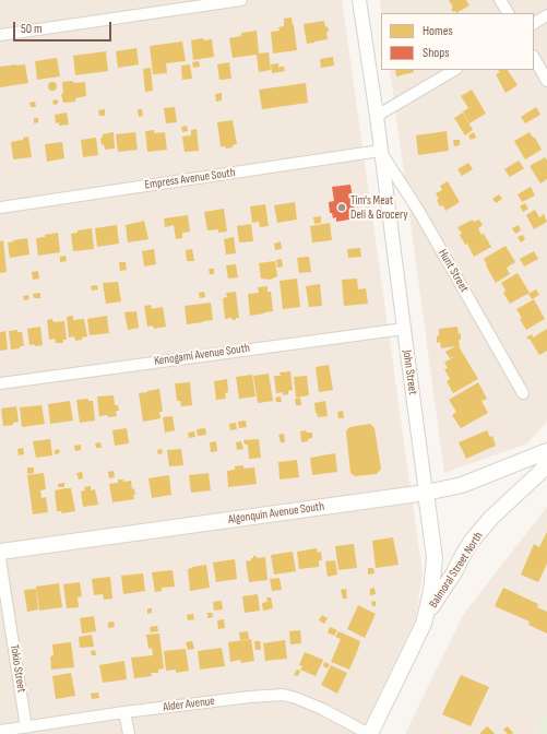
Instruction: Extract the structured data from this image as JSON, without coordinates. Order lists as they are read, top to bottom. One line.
{"streets":{"main road":["John Street","Algonquin Avenue South","Balmoral Street North"],"street":["Empress Avenue South","Hunt Street","Kenogami Avenue South","Tokio Street","Alder Avenue"]},"crossings":[["Empress Avenue South","Hunt Street"],["Empress Avenue South","John Street"],["Hunt Street","John Street"],["Kenogami Avenue South","John Street"],["John Street","Algonquin Avenue South"],["John Street","Balmoral Street North"],["John Street","Alder Avenue"],["Tokio Street","Alder Avenue"]],"places":["Tim's Meat Deli & Grocery"],"legend":["Homes","Shops"],"scale_bar":"50 m"}
